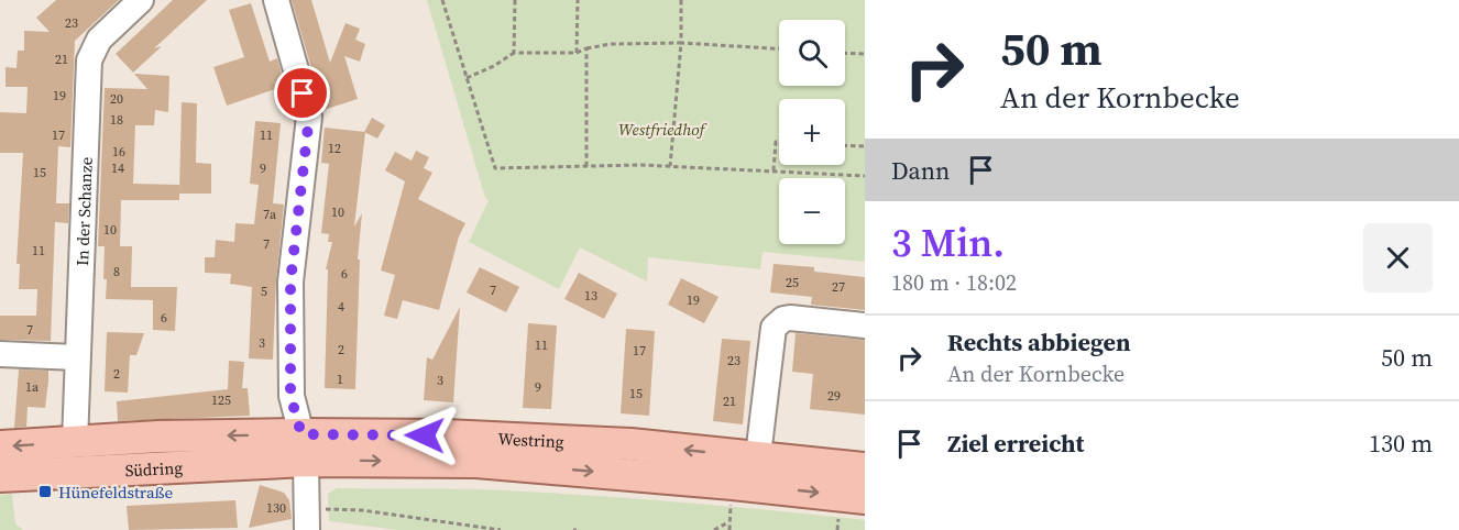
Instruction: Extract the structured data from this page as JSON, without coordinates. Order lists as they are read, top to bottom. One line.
{"streets":{"main road":["Westring","Südring"],"street":["In der Schanze"]},"crossings":[["In der Schanze","Südring"],["Westring","Südring"]],"parks":["Westfriedhof"],"places":{"transit":["Hünefeldstraße"]},"house_numbers":["23","21","19","20","18","17","11","12","16","14","9","15","10","7a","10","7","11","8","6","25","27","7","5","13","19","4","6","7","3","11","2","17","23","2","1","3","1a","9","15","29","125","21","130"],"page":{"turn":["50 m","An der Kornbecke"],"map_buttons":["+","−"],"then":"Dann","heading":["3 Min.","180 m · 18:02"],"list":[{"name":"Rechts abbiegen","note":"An der Kornbecke","value":"50 m"},{"name":"Ziel erreicht","value":"130 m"}]}}
